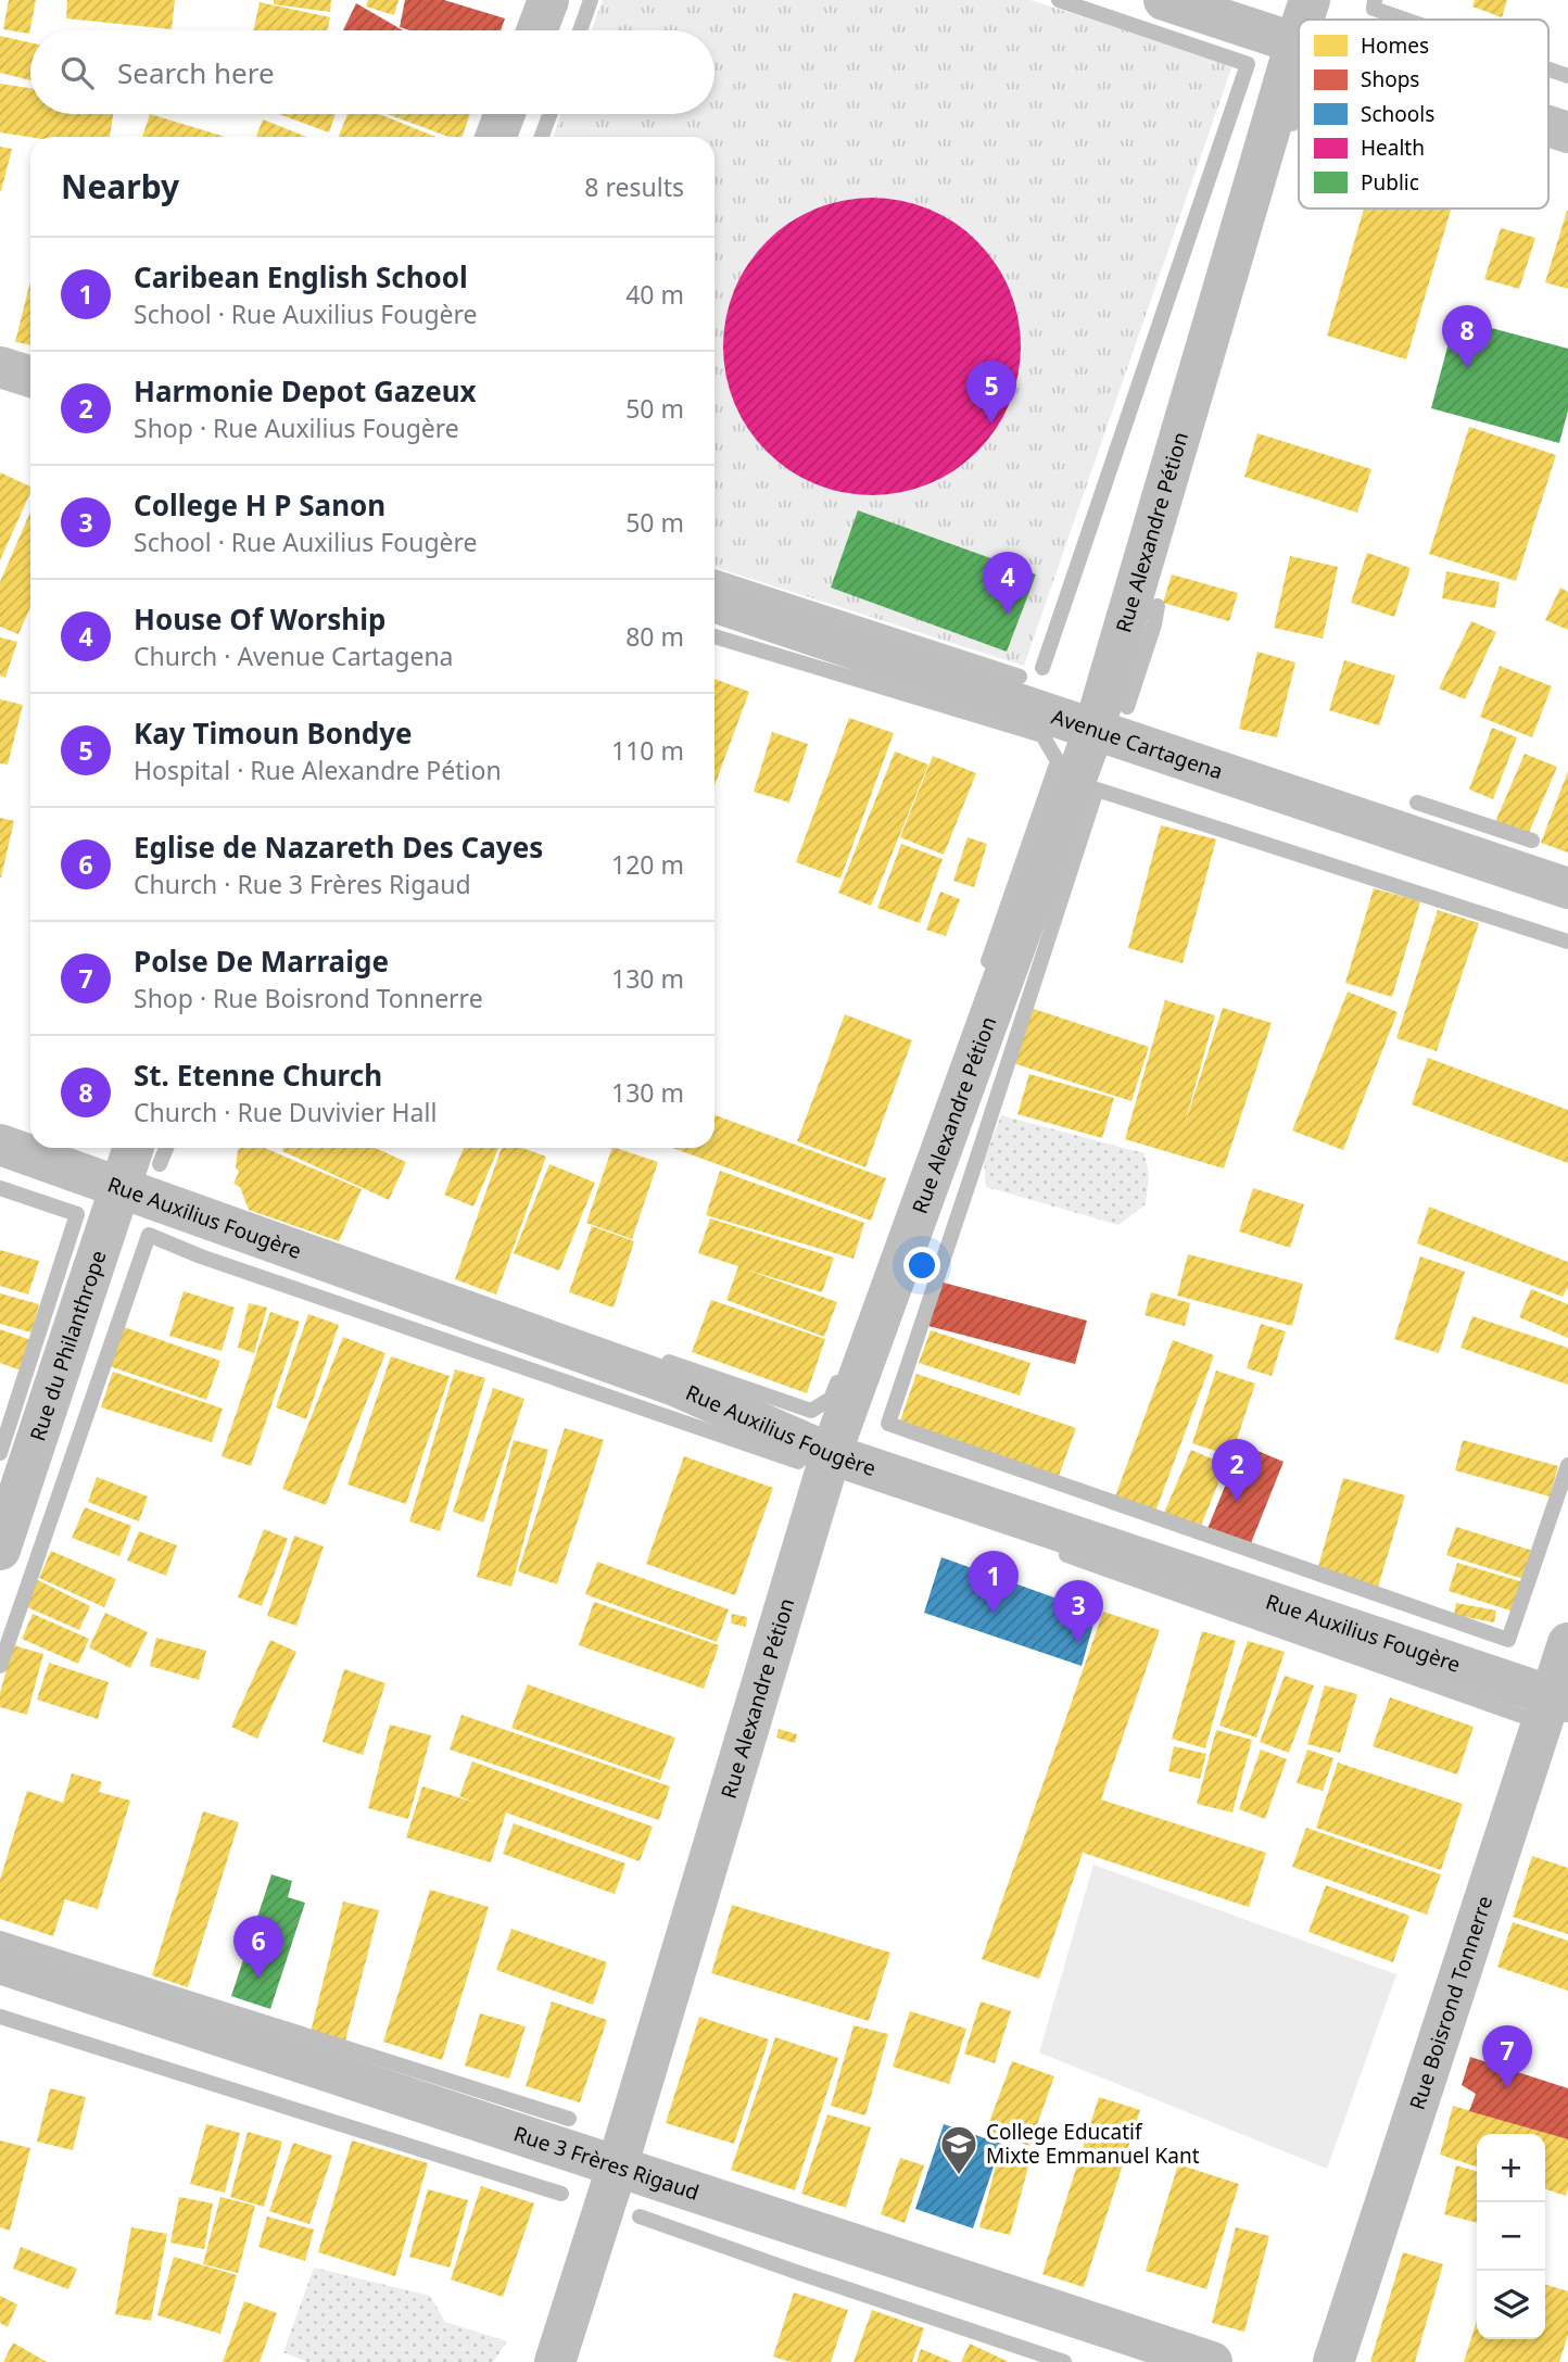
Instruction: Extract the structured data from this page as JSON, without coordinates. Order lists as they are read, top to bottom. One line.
{"streets":{"street":["Rue Alexandre Pétion","Avenue Cartagena","Rue Auxilius Fougère","Rue du Philanthrope","Rue Boisrond Tonnerre","Rue 3 Frères Rigaud"]},"crossings":[["Rue Alexandre Pétion","Avenue Cartagena"],["Rue Alexandre Pétion","Rue Auxilius Fougère"],["Rue Alexandre Pétion","Rue 3 Frères Rigaud"],["Rue Auxilius Fougère","Rue du Philanthrope"],["Rue Auxilius Fougère","Rue Boisrond Tonnerre"]],"places":{"school or university":["College Educatif Mixte Emmanuel Kant"]},"legend":["Homes","Shops","Schools","Health","Public"],"page":{"search":"Search here","heading":["Nearby","8 results"],"list":[{"mark":"1","name":"Caribean English School","note":"School · Rue Auxilius Fougère","value":"40 m"},{"mark":"2","name":"Harmonie Depot Gazeux","note":"Shop · Rue Auxilius Fougère","value":"50 m"},{"mark":"3","name":"College H P Sanon","note":"School · Rue Auxilius Fougère","value":"50 m"},{"mark":"4","name":"House Of Worship","note":"Church · Avenue Cartagena","value":"80 m"},{"mark":"5","name":"Kay Timoun Bondye","note":"Hospital · Rue Alexandre Pétion","value":"110 m"},{"mark":"6","name":"Eglise de Nazareth Des Cayes","note":"Church · Rue 3 Frères Rigaud","value":"120 m"},{"mark":"7","name":"Polse De Marraige","note":"Shop · Rue Boisrond Tonnerre","value":"130 m"},{"mark":"8","name":"St. Etenne Church","note":"Church · Rue Duvivier Hall","value":"130 m"}],"pins":["8","5","4","2","1","3","6","7"],"map_buttons":["+","−"]}}
